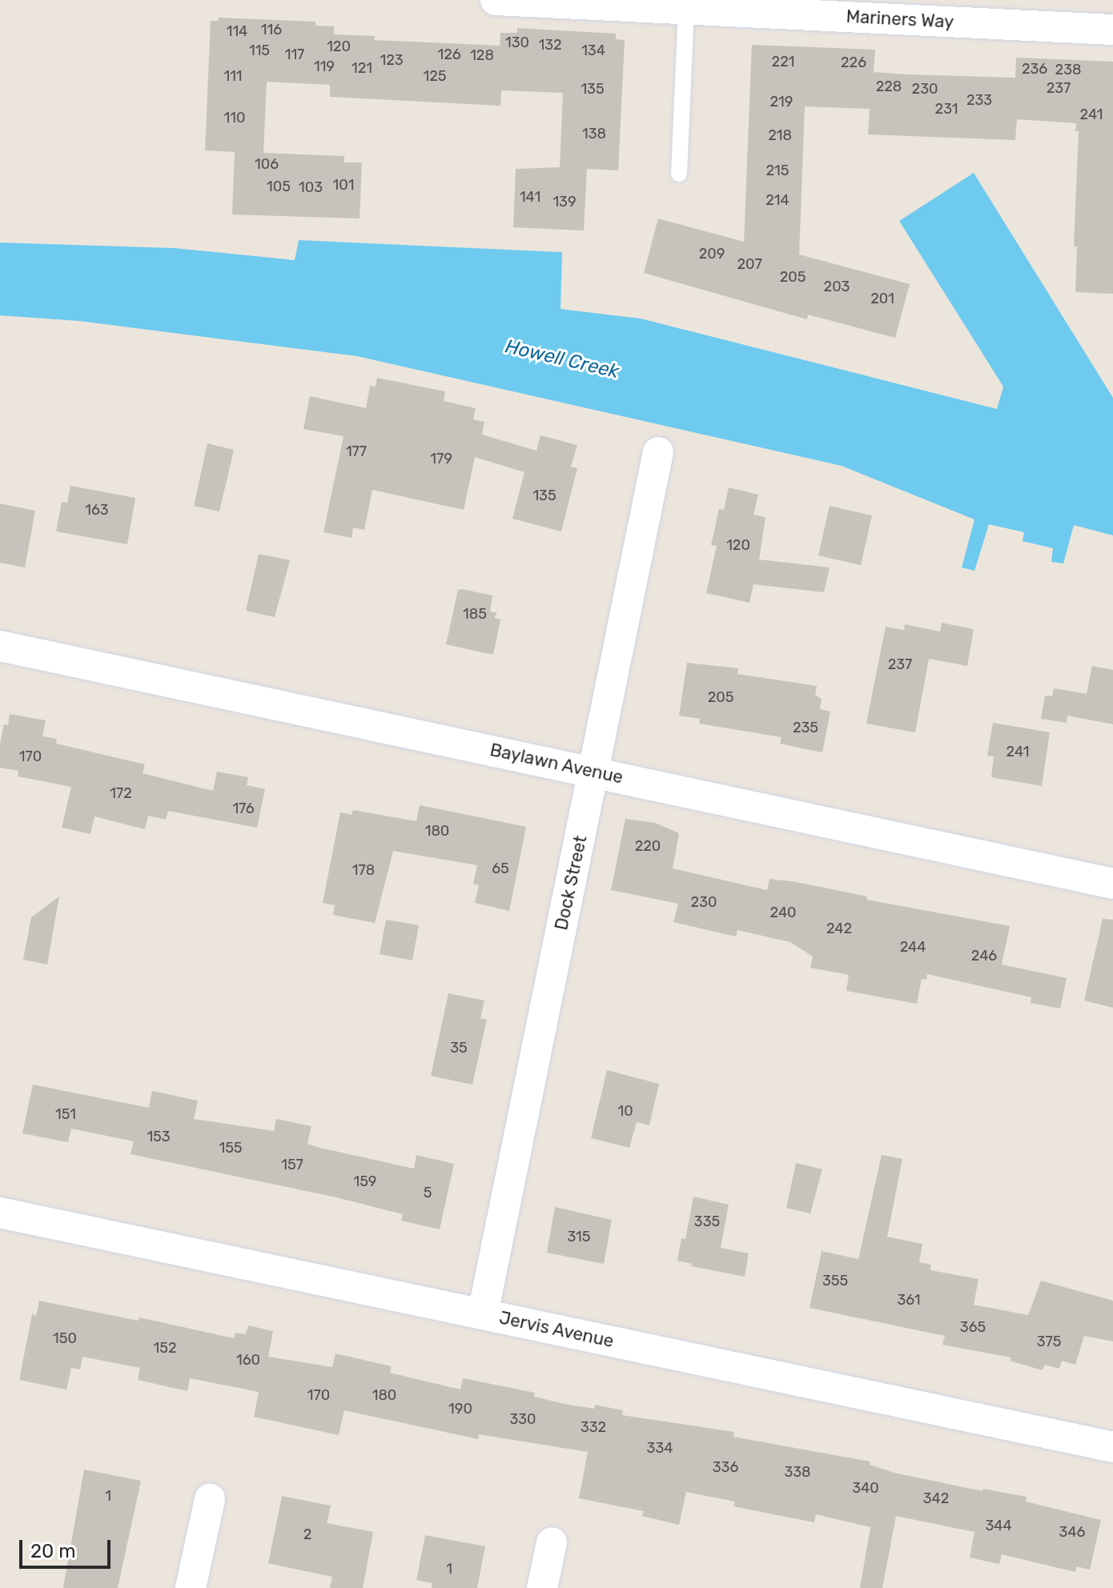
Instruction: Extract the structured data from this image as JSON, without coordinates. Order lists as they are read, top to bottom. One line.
{"streets":{"street":["Mariners Way","Baylawn Avenue","Dock Street","Jervis Avenue"]},"crossings":[["Baylawn Avenue","Dock Street"],["Dock Street","Jervis Avenue"]],"water":["Howell Creek"],"house_numbers":["116","114","130","132","120","115","134","117","126","128","123","221","226","119","121","236","238","111","125","228","237","135","230","233","219","231","241","110","138","218","106","215","101","105","103","141","214","139","209","207","205","203","201","177","179","135","163","120","185","237","205","235","241","170","172","176","180","220","65","178","230","240","242","244","246","35","10","151","153","155","157","159","5","335","315","355","361","365","150","375","152","160","170","180","190","330","332","334","336","338","340","1","342","344","346","2","1"],"scale_bar":"20 m"}
